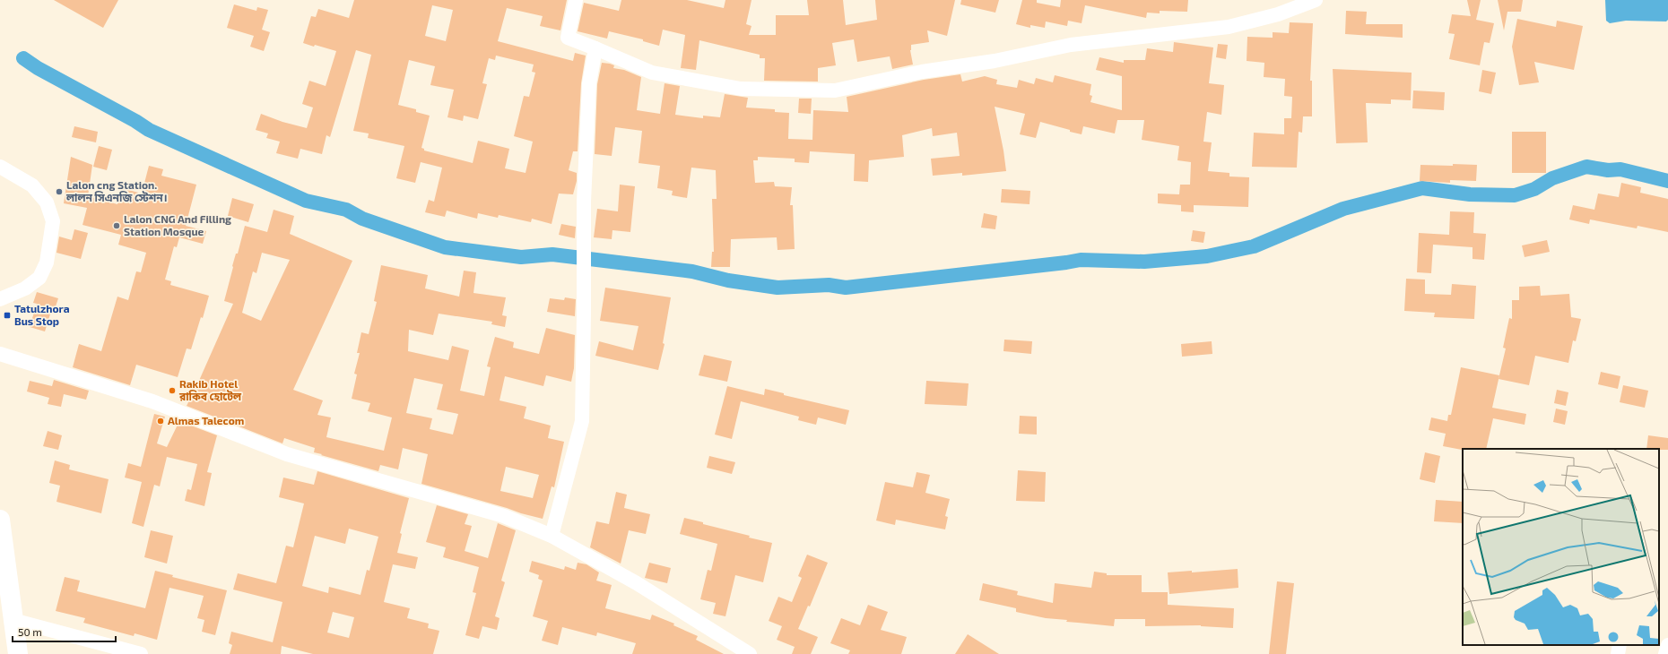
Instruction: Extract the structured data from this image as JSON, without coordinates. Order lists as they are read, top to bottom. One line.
{"places":{"other":["Lalon cng Station. লালন সিএনজি স্টেশন।","Lalon CNG And Filling Station Mosque","Rakib Hotel রাকিব হোটেল","Almas Talecom"],"transit":["Tatulzhora Bus Stop"]},"scale_bar":"50 m"}
